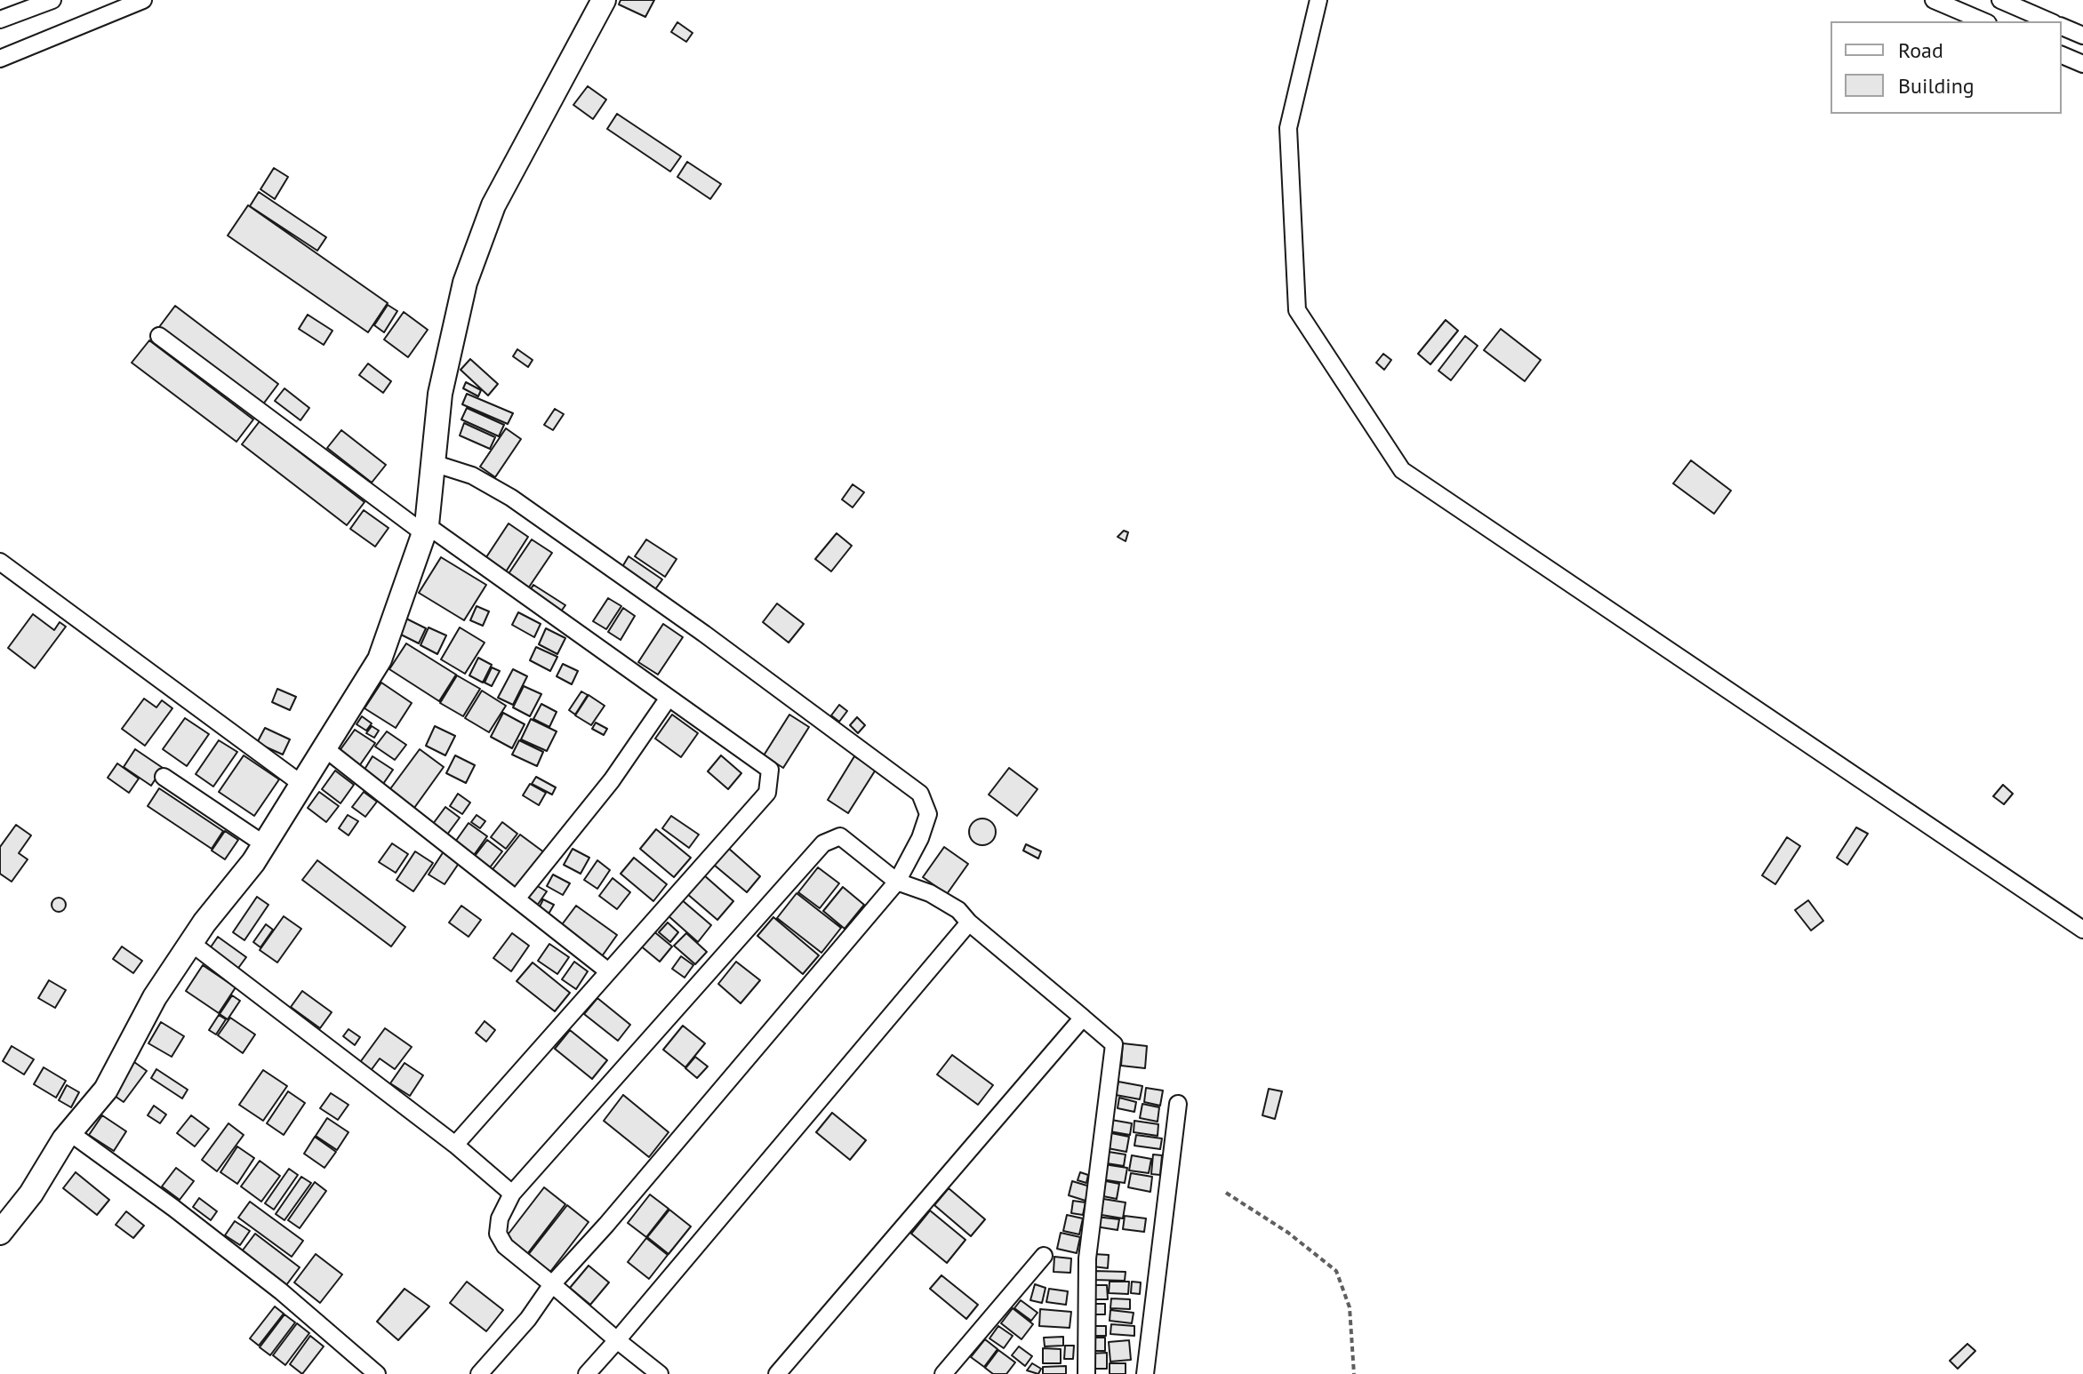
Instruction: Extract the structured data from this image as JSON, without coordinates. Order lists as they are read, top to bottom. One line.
{"legend":["Road","Building"]}
